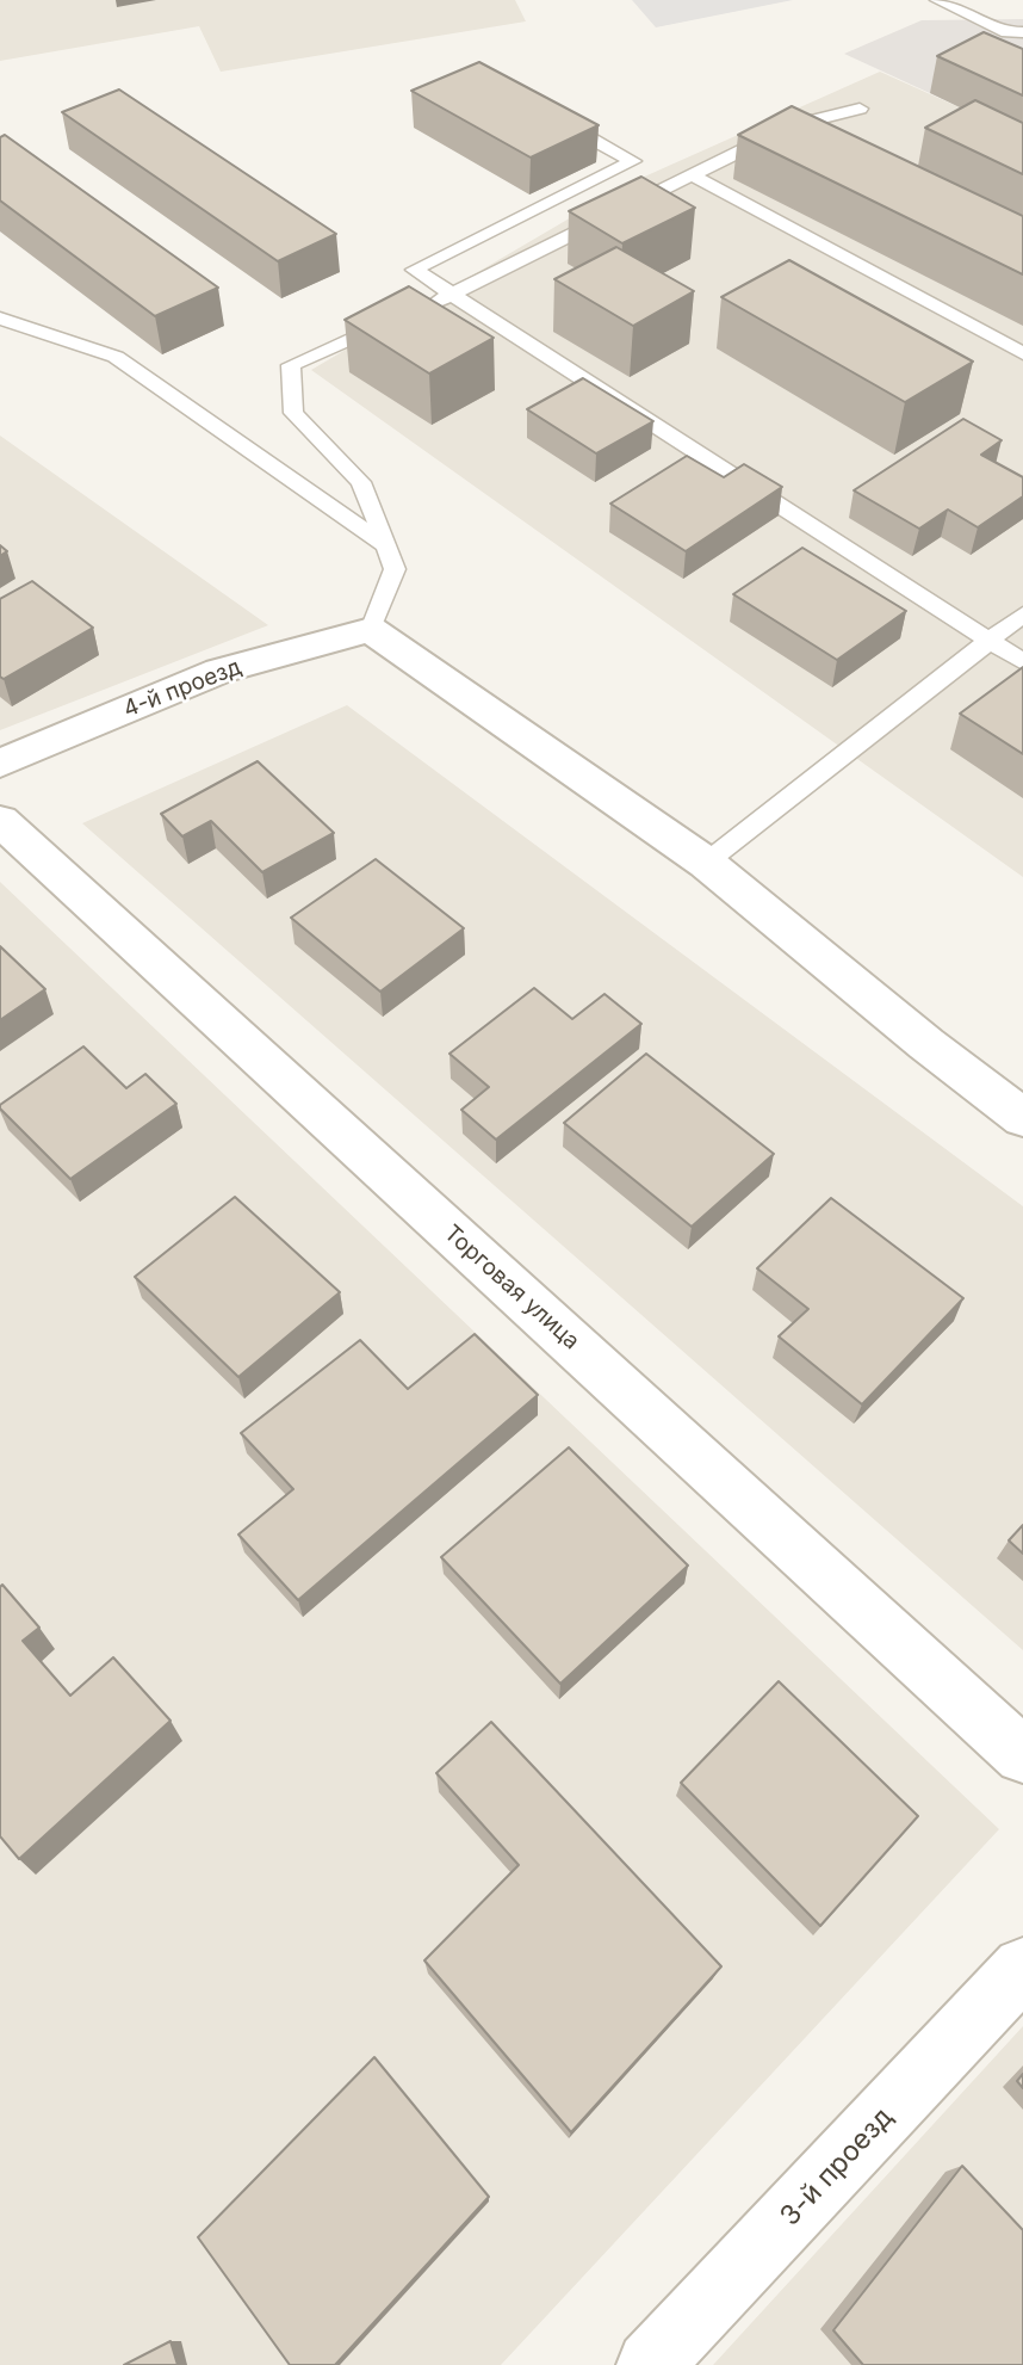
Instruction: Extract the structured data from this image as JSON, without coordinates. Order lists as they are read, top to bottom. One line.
{"streets":{"street":["4-й проезд","Торговая улица","3-й проезд"]}}
